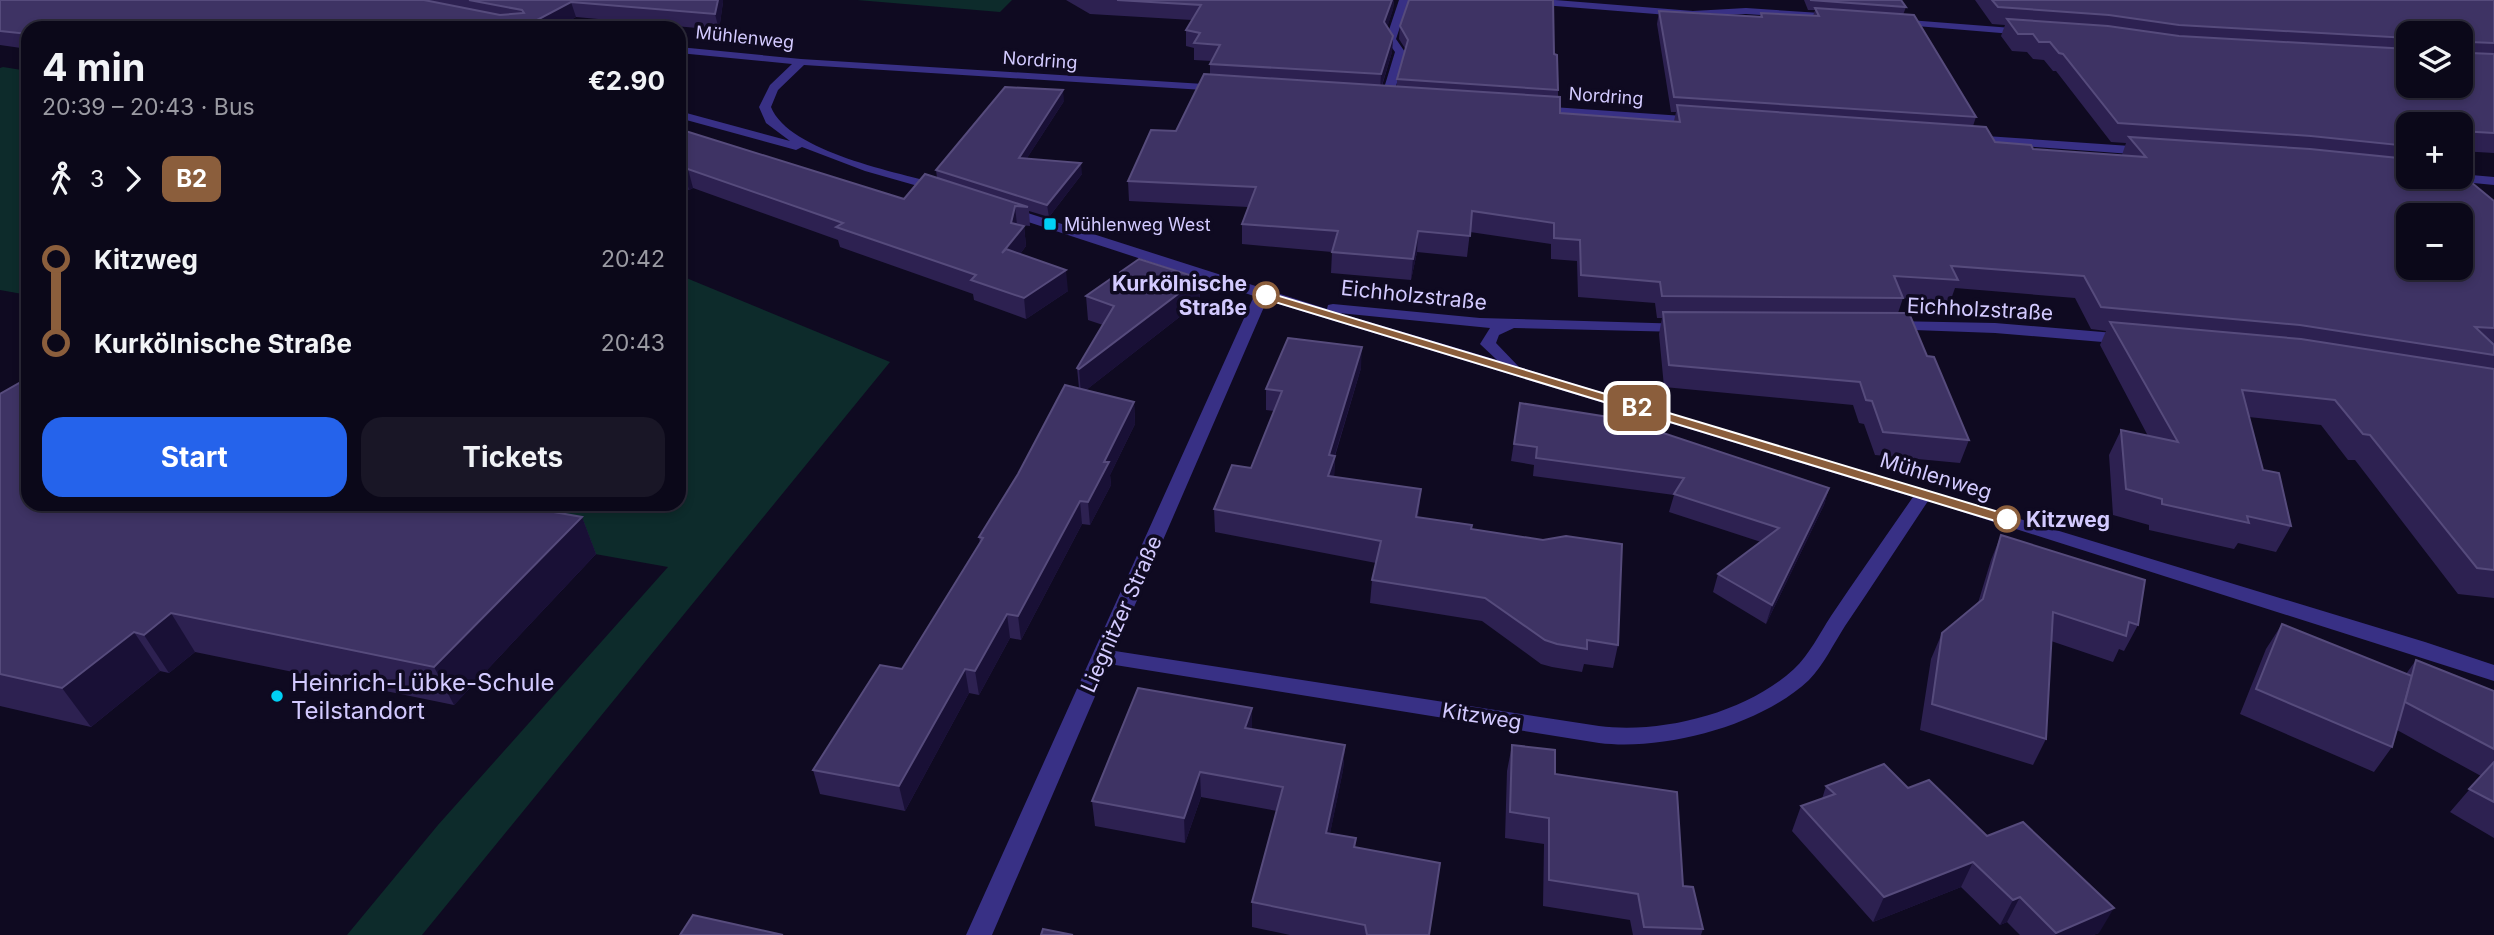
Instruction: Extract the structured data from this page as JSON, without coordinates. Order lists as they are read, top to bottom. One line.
{"streets":{"street":["Mühlenweg","Nordring","Eichholzstraße","Liegnitzer Straße","Kitzweg"]},"crossings":[["Mühlenweg","Nordring"],["Mühlenweg","Eichholzstraße"],["Mühlenweg","Liegnitzer Straße"],["Mühlenweg","Kitzweg"],["Liegnitzer Straße","Kitzweg"]],"places":{"transit":["Mühlenweg West"],"other":["Kurkölnische Straße","Kitzweg","Heinrich-Lübke-Schule Teilstandort"]},"lines":["bus line B2"],"page":{"on_map":"B2","map_buttons":["+","−"],"heading":["4 min","20:39 – 20:43 · Bus","€2.90"],"legs":["3","B2"],"list":[{"name":"Kitzweg","value":"20:42"},{"name":"Kurkölnische Straße","value":"20:43"}],"buttons":["Start","Tickets"]}}
